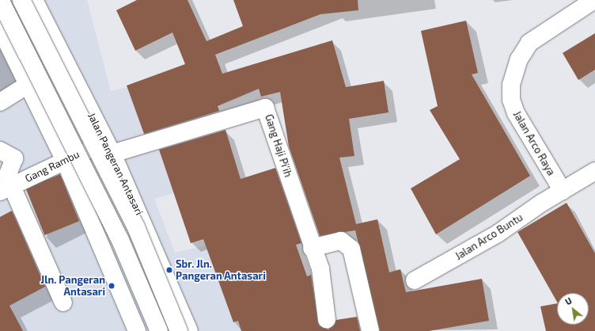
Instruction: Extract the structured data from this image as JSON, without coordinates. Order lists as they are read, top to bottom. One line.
{"streets":{"main road":["Jalan Arco Raya","Gang Haji Pi'ih","Jalan Pangeran Antasari","Gang Rambu","Jalan Arco Buntu"]},"crossings":[["Jalan Arco Raya","Jalan Arco Buntu"],["Gang Haji Pi'ih","Jalan Pangeran Antasari"],["Gang Haji Pi'ih","Gang Rambu"],["Jalan Pangeran Antasari","Gang Rambu"]],"places":["Sbr. Jln. Pangeran Antasari","Jln. Pangeran Antasari"],"north":"top left"}
